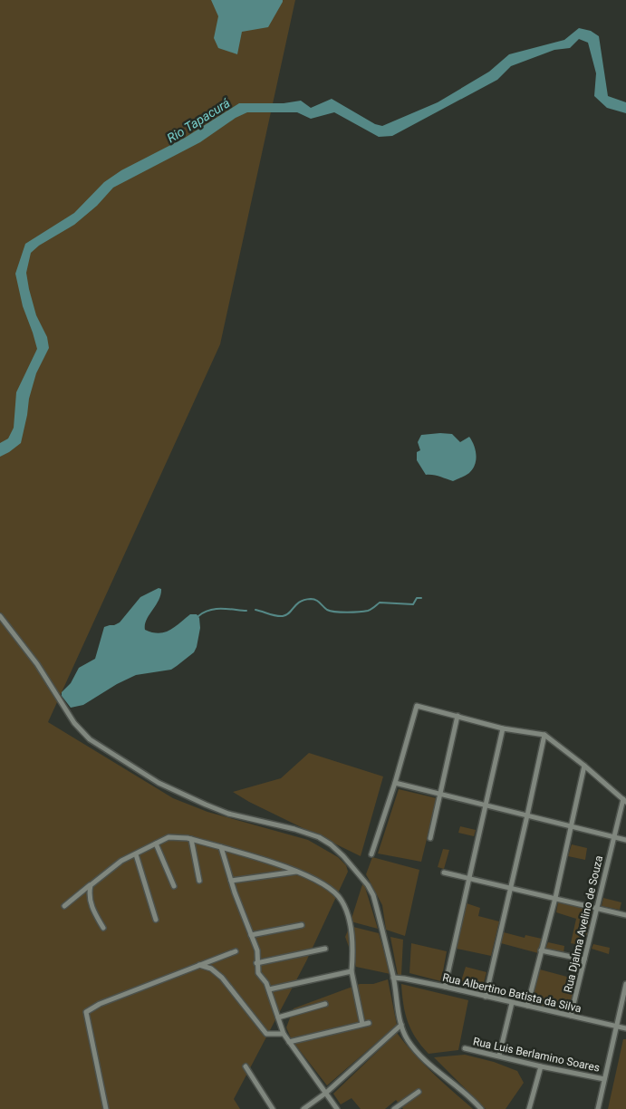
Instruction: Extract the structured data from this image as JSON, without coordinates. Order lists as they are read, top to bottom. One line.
{"streets":{"street":["Rua Djalma Avelino de Souza","Rua Albertino Batista da Silva","Rua Luis Berlamino Soares"]},"crossings":[["Rua Djalma Avelino de Souza","Rua Albertino Batista da Silva"]],"water":["Rio Tapacurá"]}
